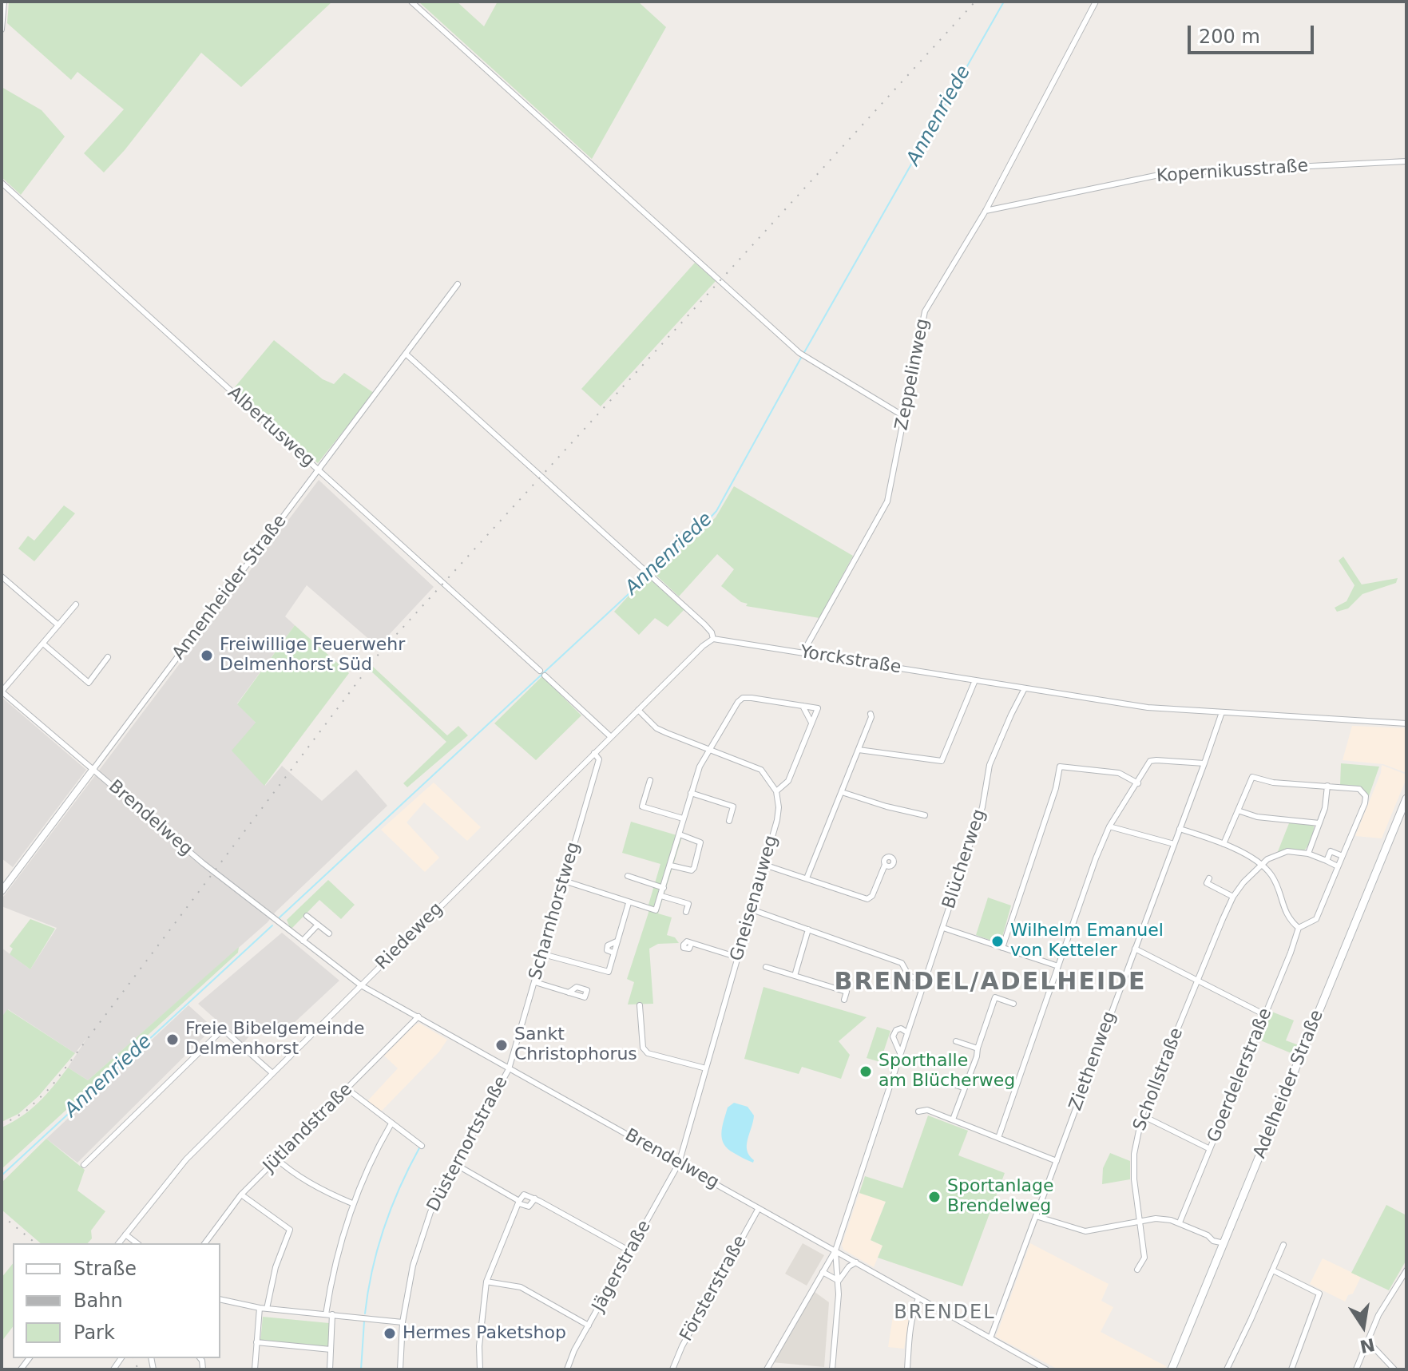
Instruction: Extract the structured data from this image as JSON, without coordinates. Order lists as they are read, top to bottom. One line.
{"streets":{"main road":["Adelheider Straße"],"street":["Kopernikusstraße","Zeppelinweg","Albertusweg","Annenheider Straße","Yorckstraße","Brendelweg","Blücherweg","Gneisenauweg","Scharnhorstweg","Riedeweg","Ziethenweg","Goerdelerstraße","Schollstraße","Jütlandstraße","Düsternortstraße","Jägerstraße","Försterstraße"]},"crossings":[["Kopernikusstraße","Zeppelinweg"],["Zeppelinweg","Yorckstraße"],["Albertusweg","Annenheider Straße"],["Albertusweg","Riedeweg"],["Annenheider Straße","Brendelweg"],["Yorckstraße","Blücherweg"],["Yorckstraße","Riedeweg"],["Yorckstraße","Ziethenweg"],["Brendelweg","Blücherweg"],["Brendelweg","Gneisenauweg"],["Brendelweg","Scharnhorstweg"],["Brendelweg","Riedeweg"],["Brendelweg","Ziethenweg"],["Brendelweg","Jütlandstraße"],["Brendelweg","Düsternortstraße"],["Brendelweg","Jägerstraße"],["Brendelweg","Försterstraße"],["Gneisenauweg","Jägerstraße"],["Scharnhorstweg","Riedeweg"],["Scharnhorstweg","Düsternortstraße"]],"districts":["BRENDEL/ADELHEIDE","BRENDEL"],"water":["Annenriede"],"places":["Freiwillige Feuerwehr Delmenhorst Süd","Wilhelm Emanuel von Ketteler","Freie Bibelgemeinde Delmenhorst","Sankt Christophorus","Sporthalle am Blücherweg","Sportanlage Brendelweg","Hermes Paketshop"],"legend":["Straße","Bahn","Park"],"scale_bar":"200 m","north":"bottom"}
